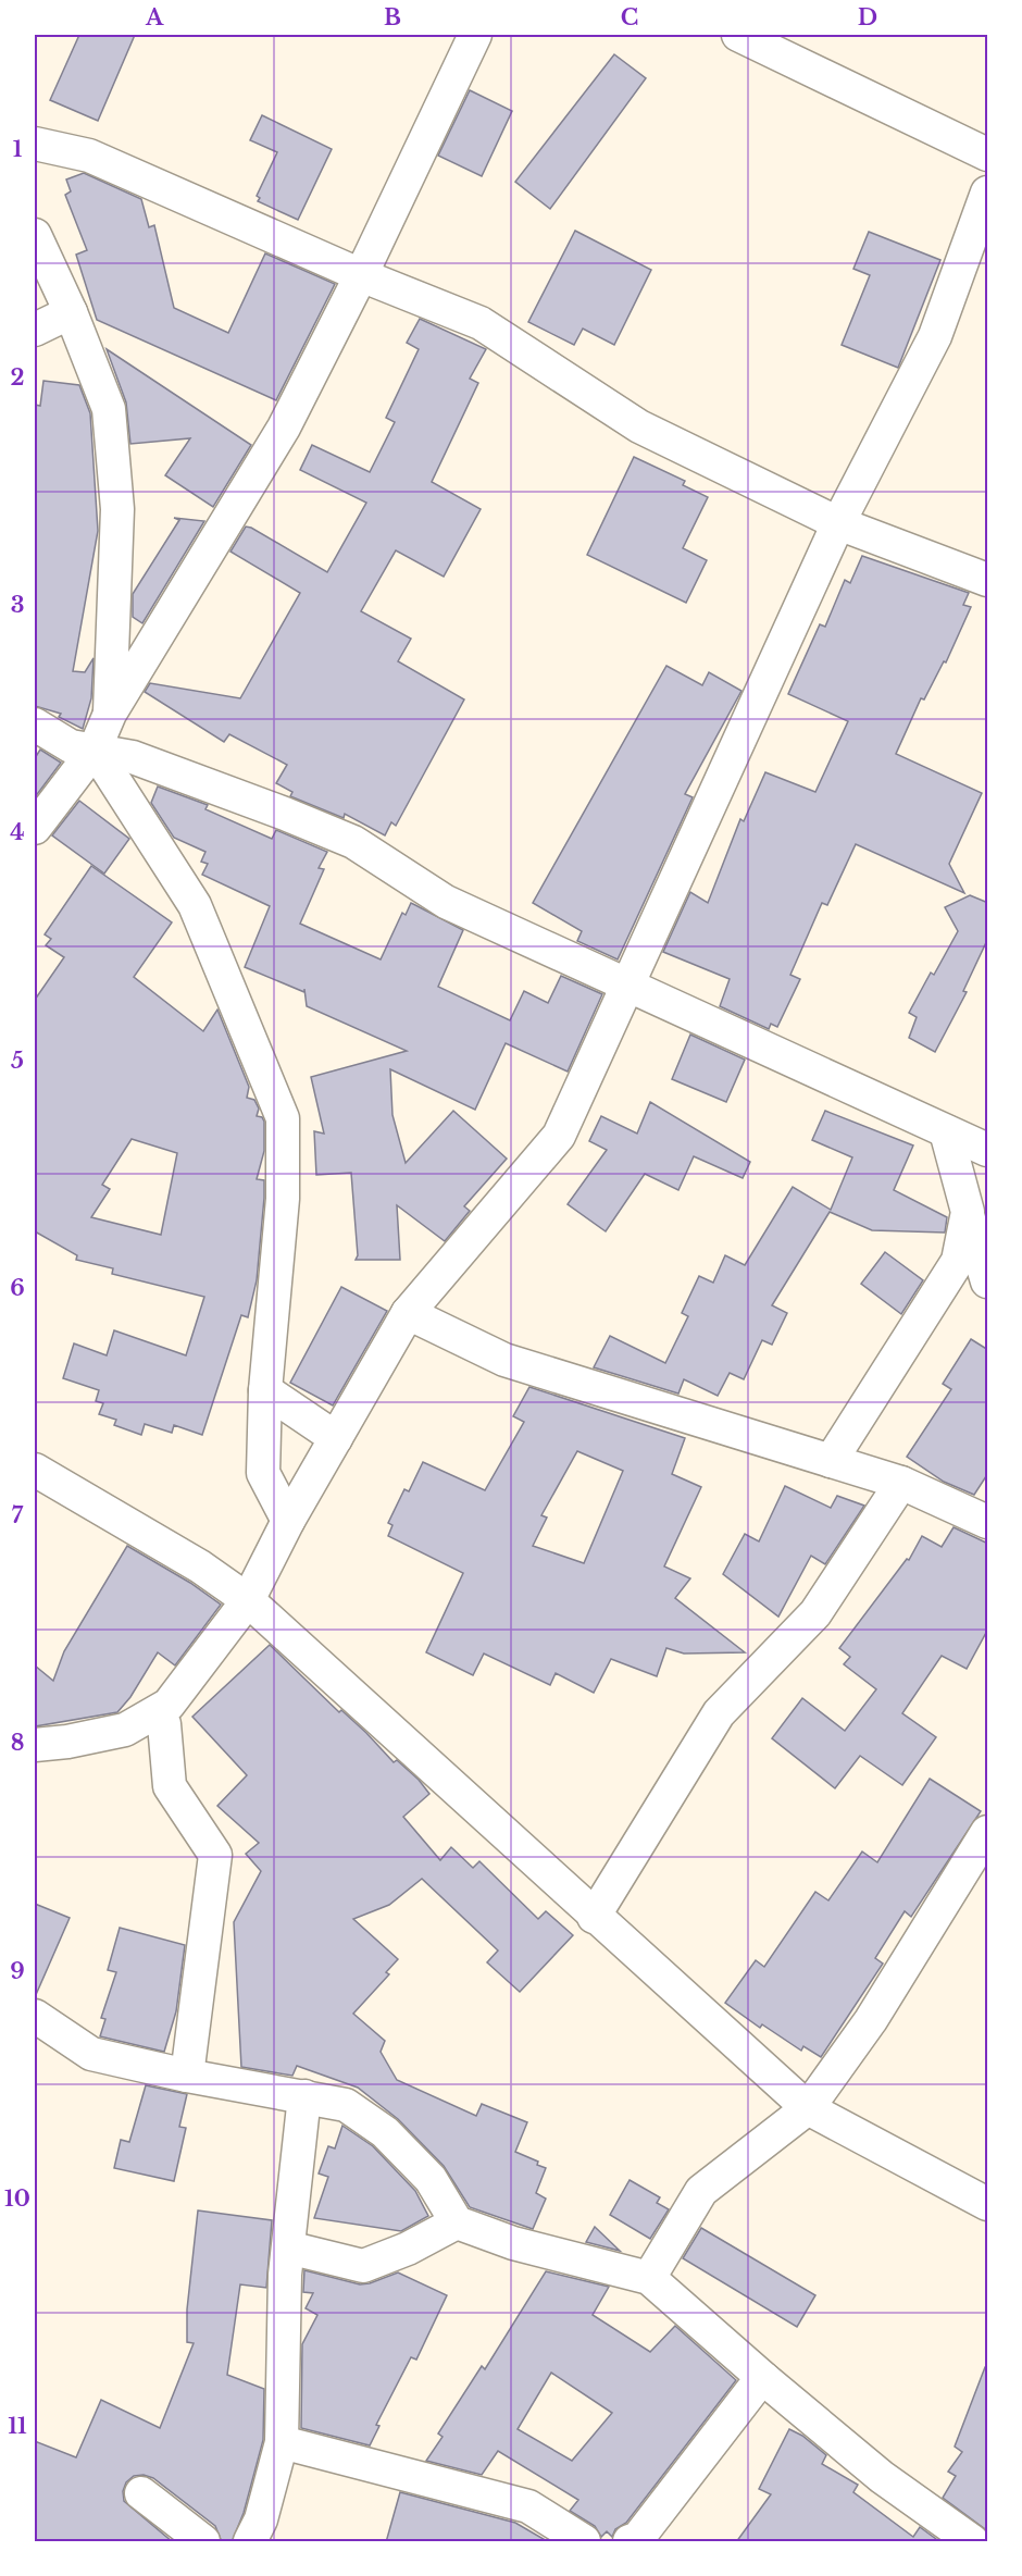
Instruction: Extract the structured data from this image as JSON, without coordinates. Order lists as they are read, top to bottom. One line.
{"grid":{"columns":["A","B","C","D"],"rows":["1","2","3","4","5","6","7","8","9","10","11"]}}
